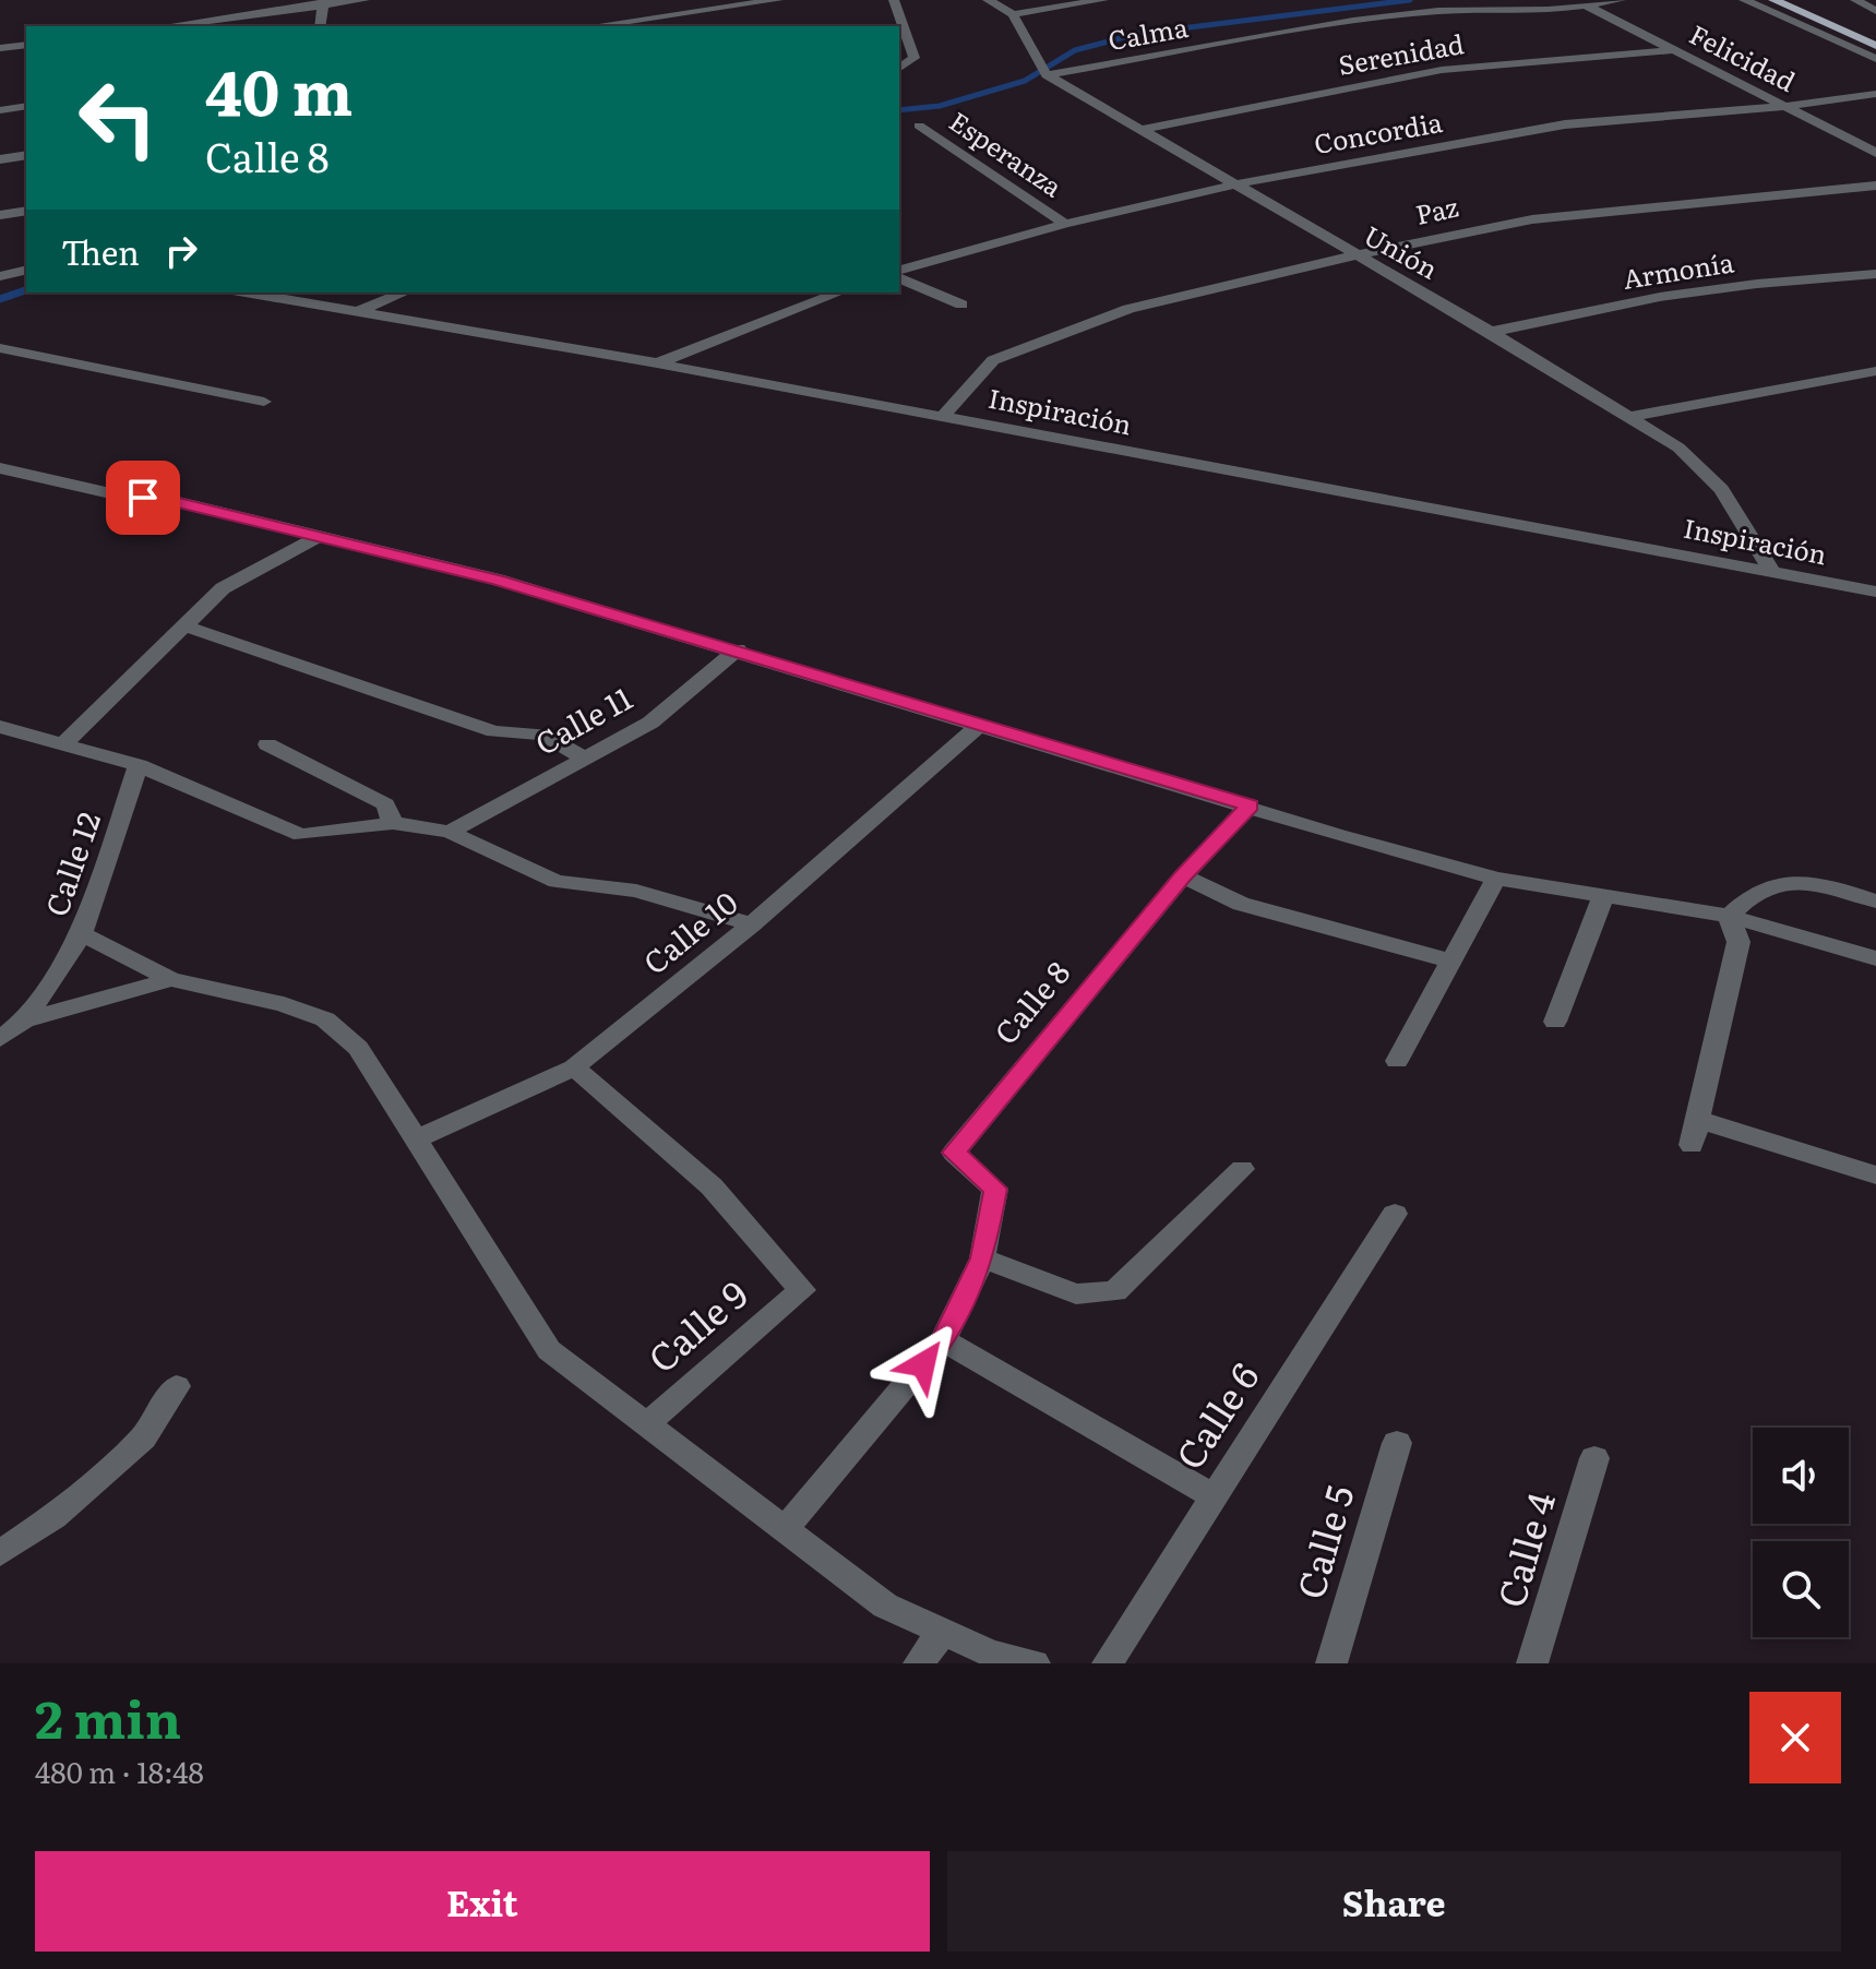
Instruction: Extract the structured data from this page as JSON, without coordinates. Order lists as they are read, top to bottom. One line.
{"streets":{"street":["Calma","Serenidad","Felicidad","Concordia","Esperanza","Paz","Unión","Armonía","Inspiración","Calle 11","Calle 12","Calle 10","Calle 8","Calle 9","Calle 6","Calle 5","Calle 4"]},"crossings":[["Calma","Felicidad"],["Calma","Unión"],["Serenidad","Felicidad"],["Serenidad","Unión"],["Felicidad","Concordia"],["Concordia","Esperanza"],["Concordia","Unión"],["Paz","Unión"],["Paz","Inspiración"],["Unión","Armonía"],["Unión","Inspiración"],["Calle 10","Calle 9"]],"page":{"turn":["40 m","Calle 8"],"then":"Then","heading":["2 min","480 m · 18:48"],"buttons":["Exit","Share"]}}
